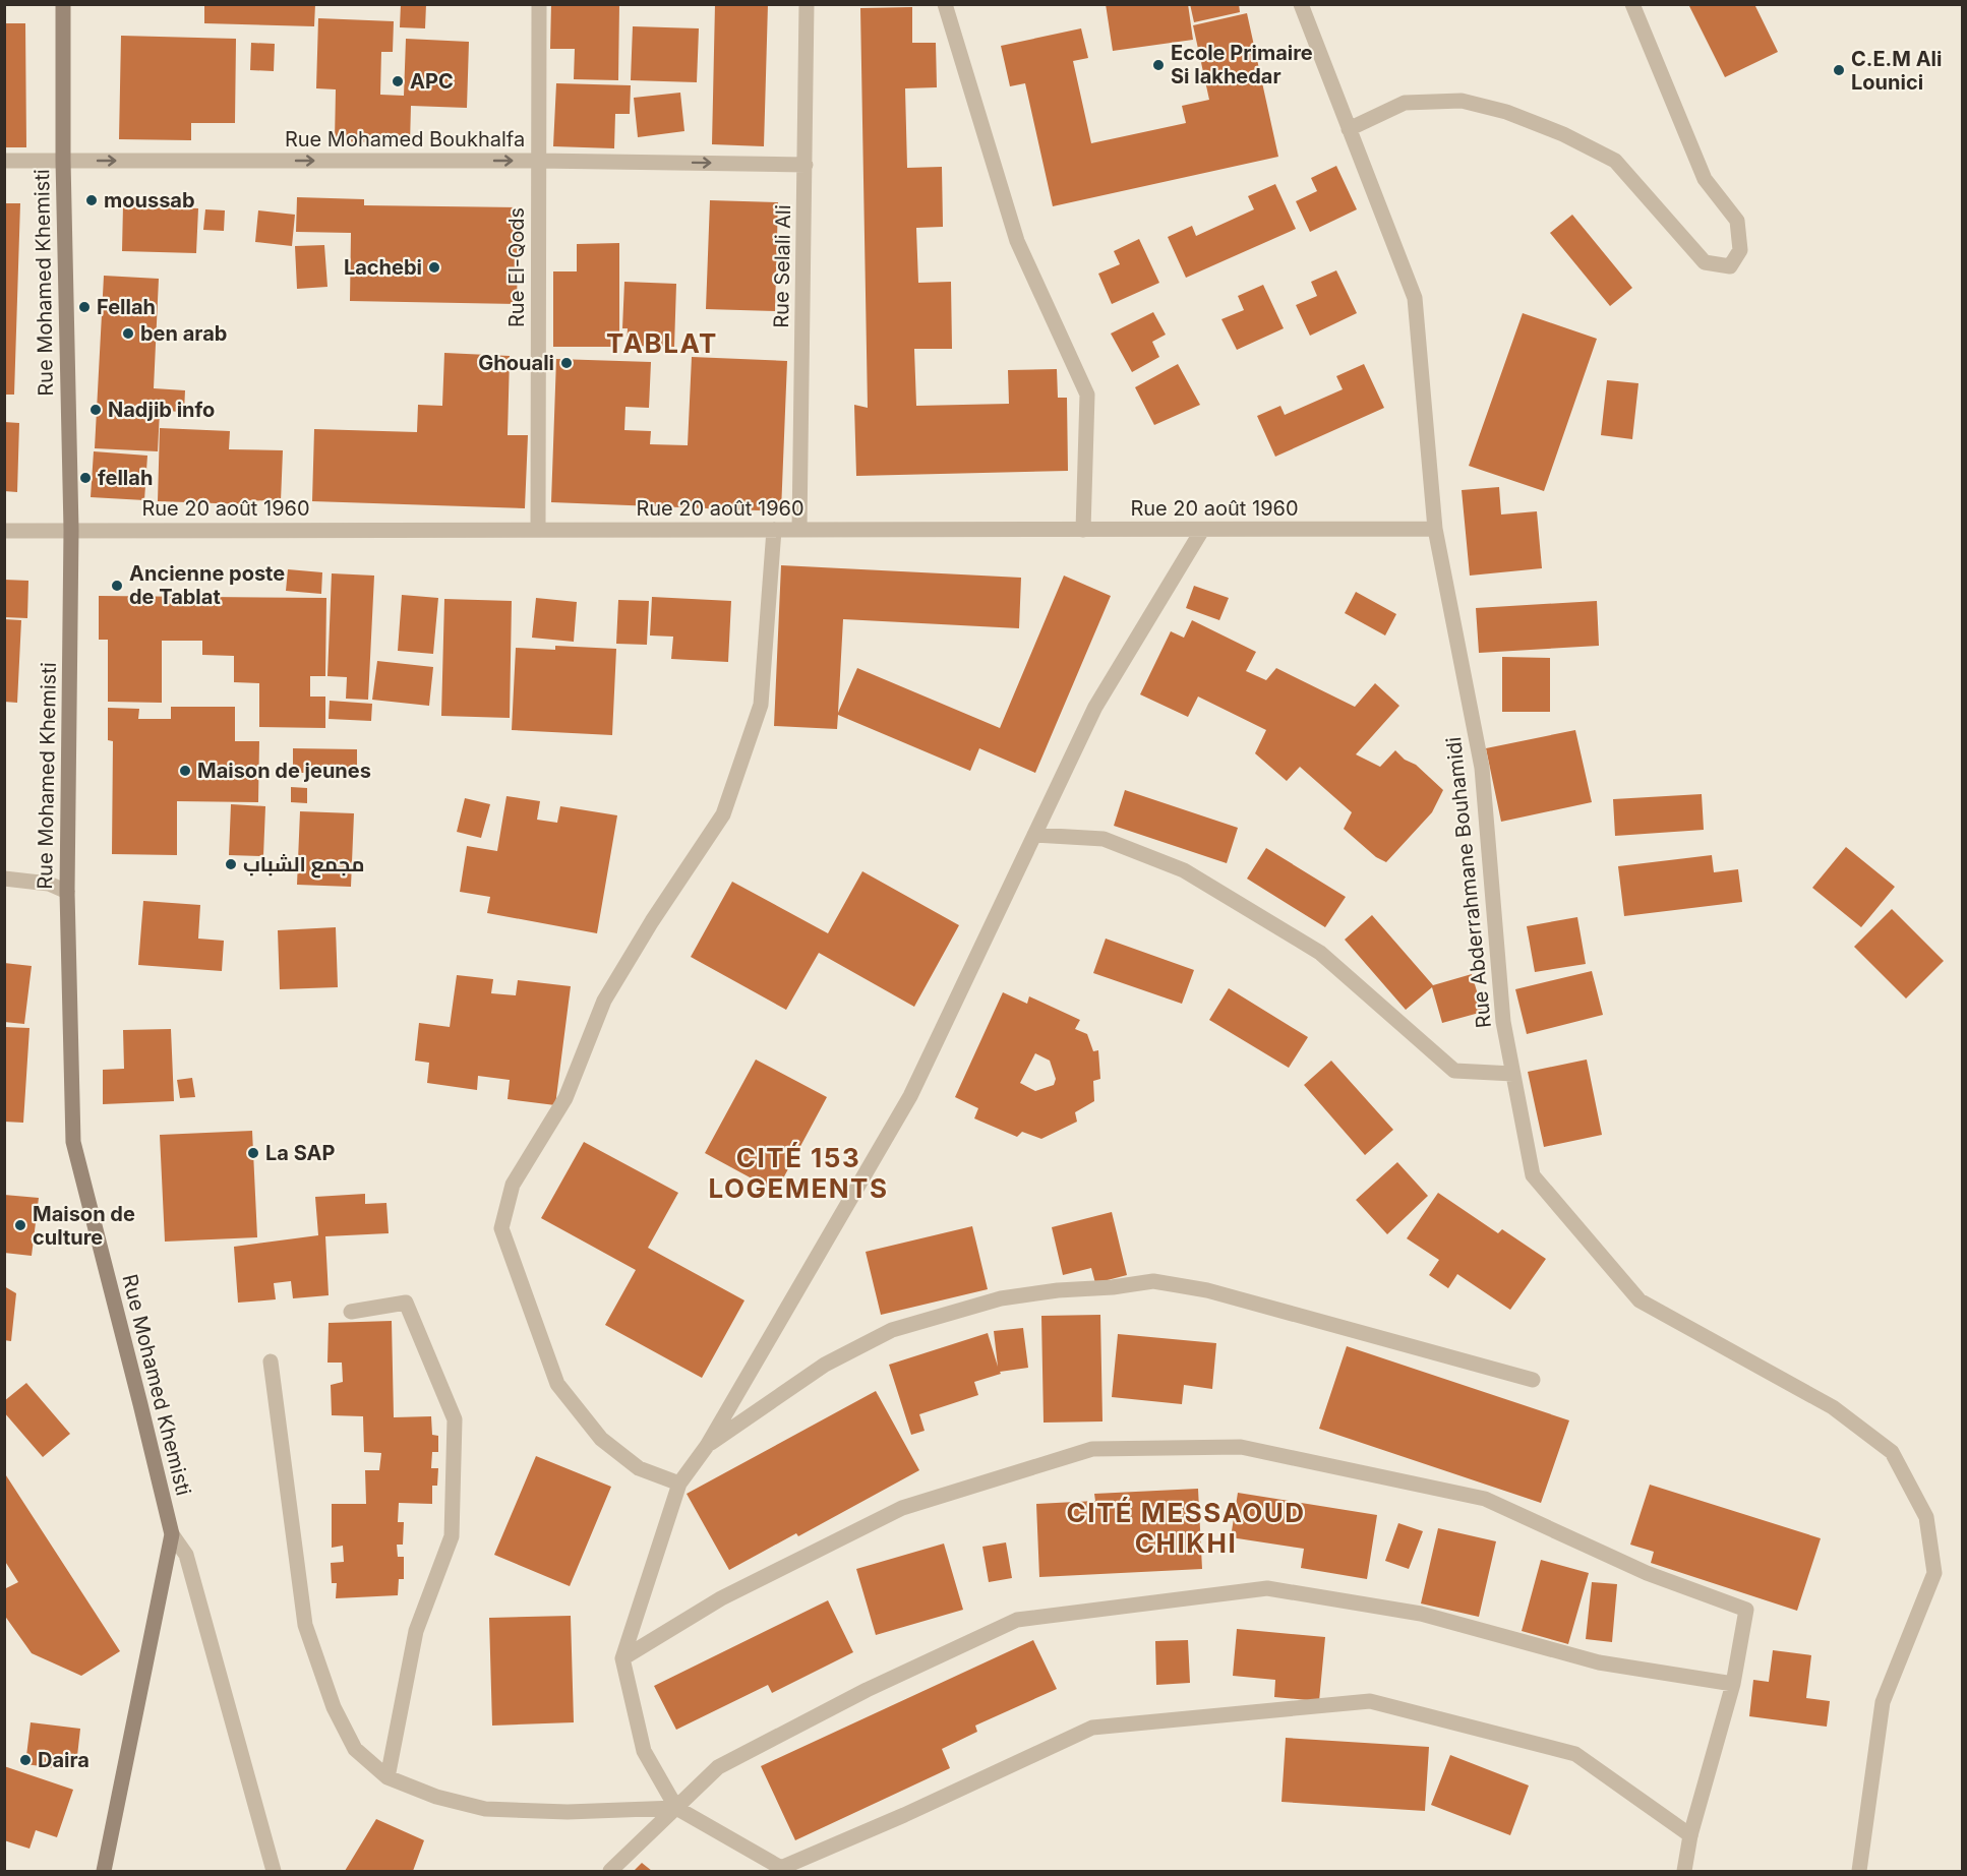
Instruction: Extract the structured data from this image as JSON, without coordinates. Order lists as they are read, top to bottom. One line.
{"streets":{"main road":["Rue Mohamed Khemisti"],"street":["Rue Mohamed Boukhalfa","Rue Selali Ali","Rue El-Qods","Rue 20 août 1960","Rue Abderrahmane Bouhamidi"]},"crossings":[["Rue Mohamed Boukhalfa","Rue Selali Ali"],["Rue Mohamed Boukhalfa","Rue El-Qods"],["Rue Mohamed Boukhalfa","Rue Mohamed Khemisti"],["Rue Selali Ali","Rue 20 août 1960"],["Rue El-Qods","Rue 20 août 1960"],["Rue Mohamed Khemisti","Rue 20 août 1960"],["Rue 20 août 1960","Rue Abderrahmane Bouhamidi"]],"one_way":["Rue Mohamed Boukhalfa"],"districts":["TABLAT","CITÉ 153 LOGEMENTS","CITÉ MESSAOUD CHIKHI"],"places":["Ecole Primaire Si lakhedar","C.E.M Ali Lounici","APC","moussab","Lachebi","Fellah","ben arab","Ghouali","Nadjib info","fellah","Ancienne poste de Tablat","Maison de jeunes","مجمع الشباب","La SAP","Maison de culture","Daira"]}
